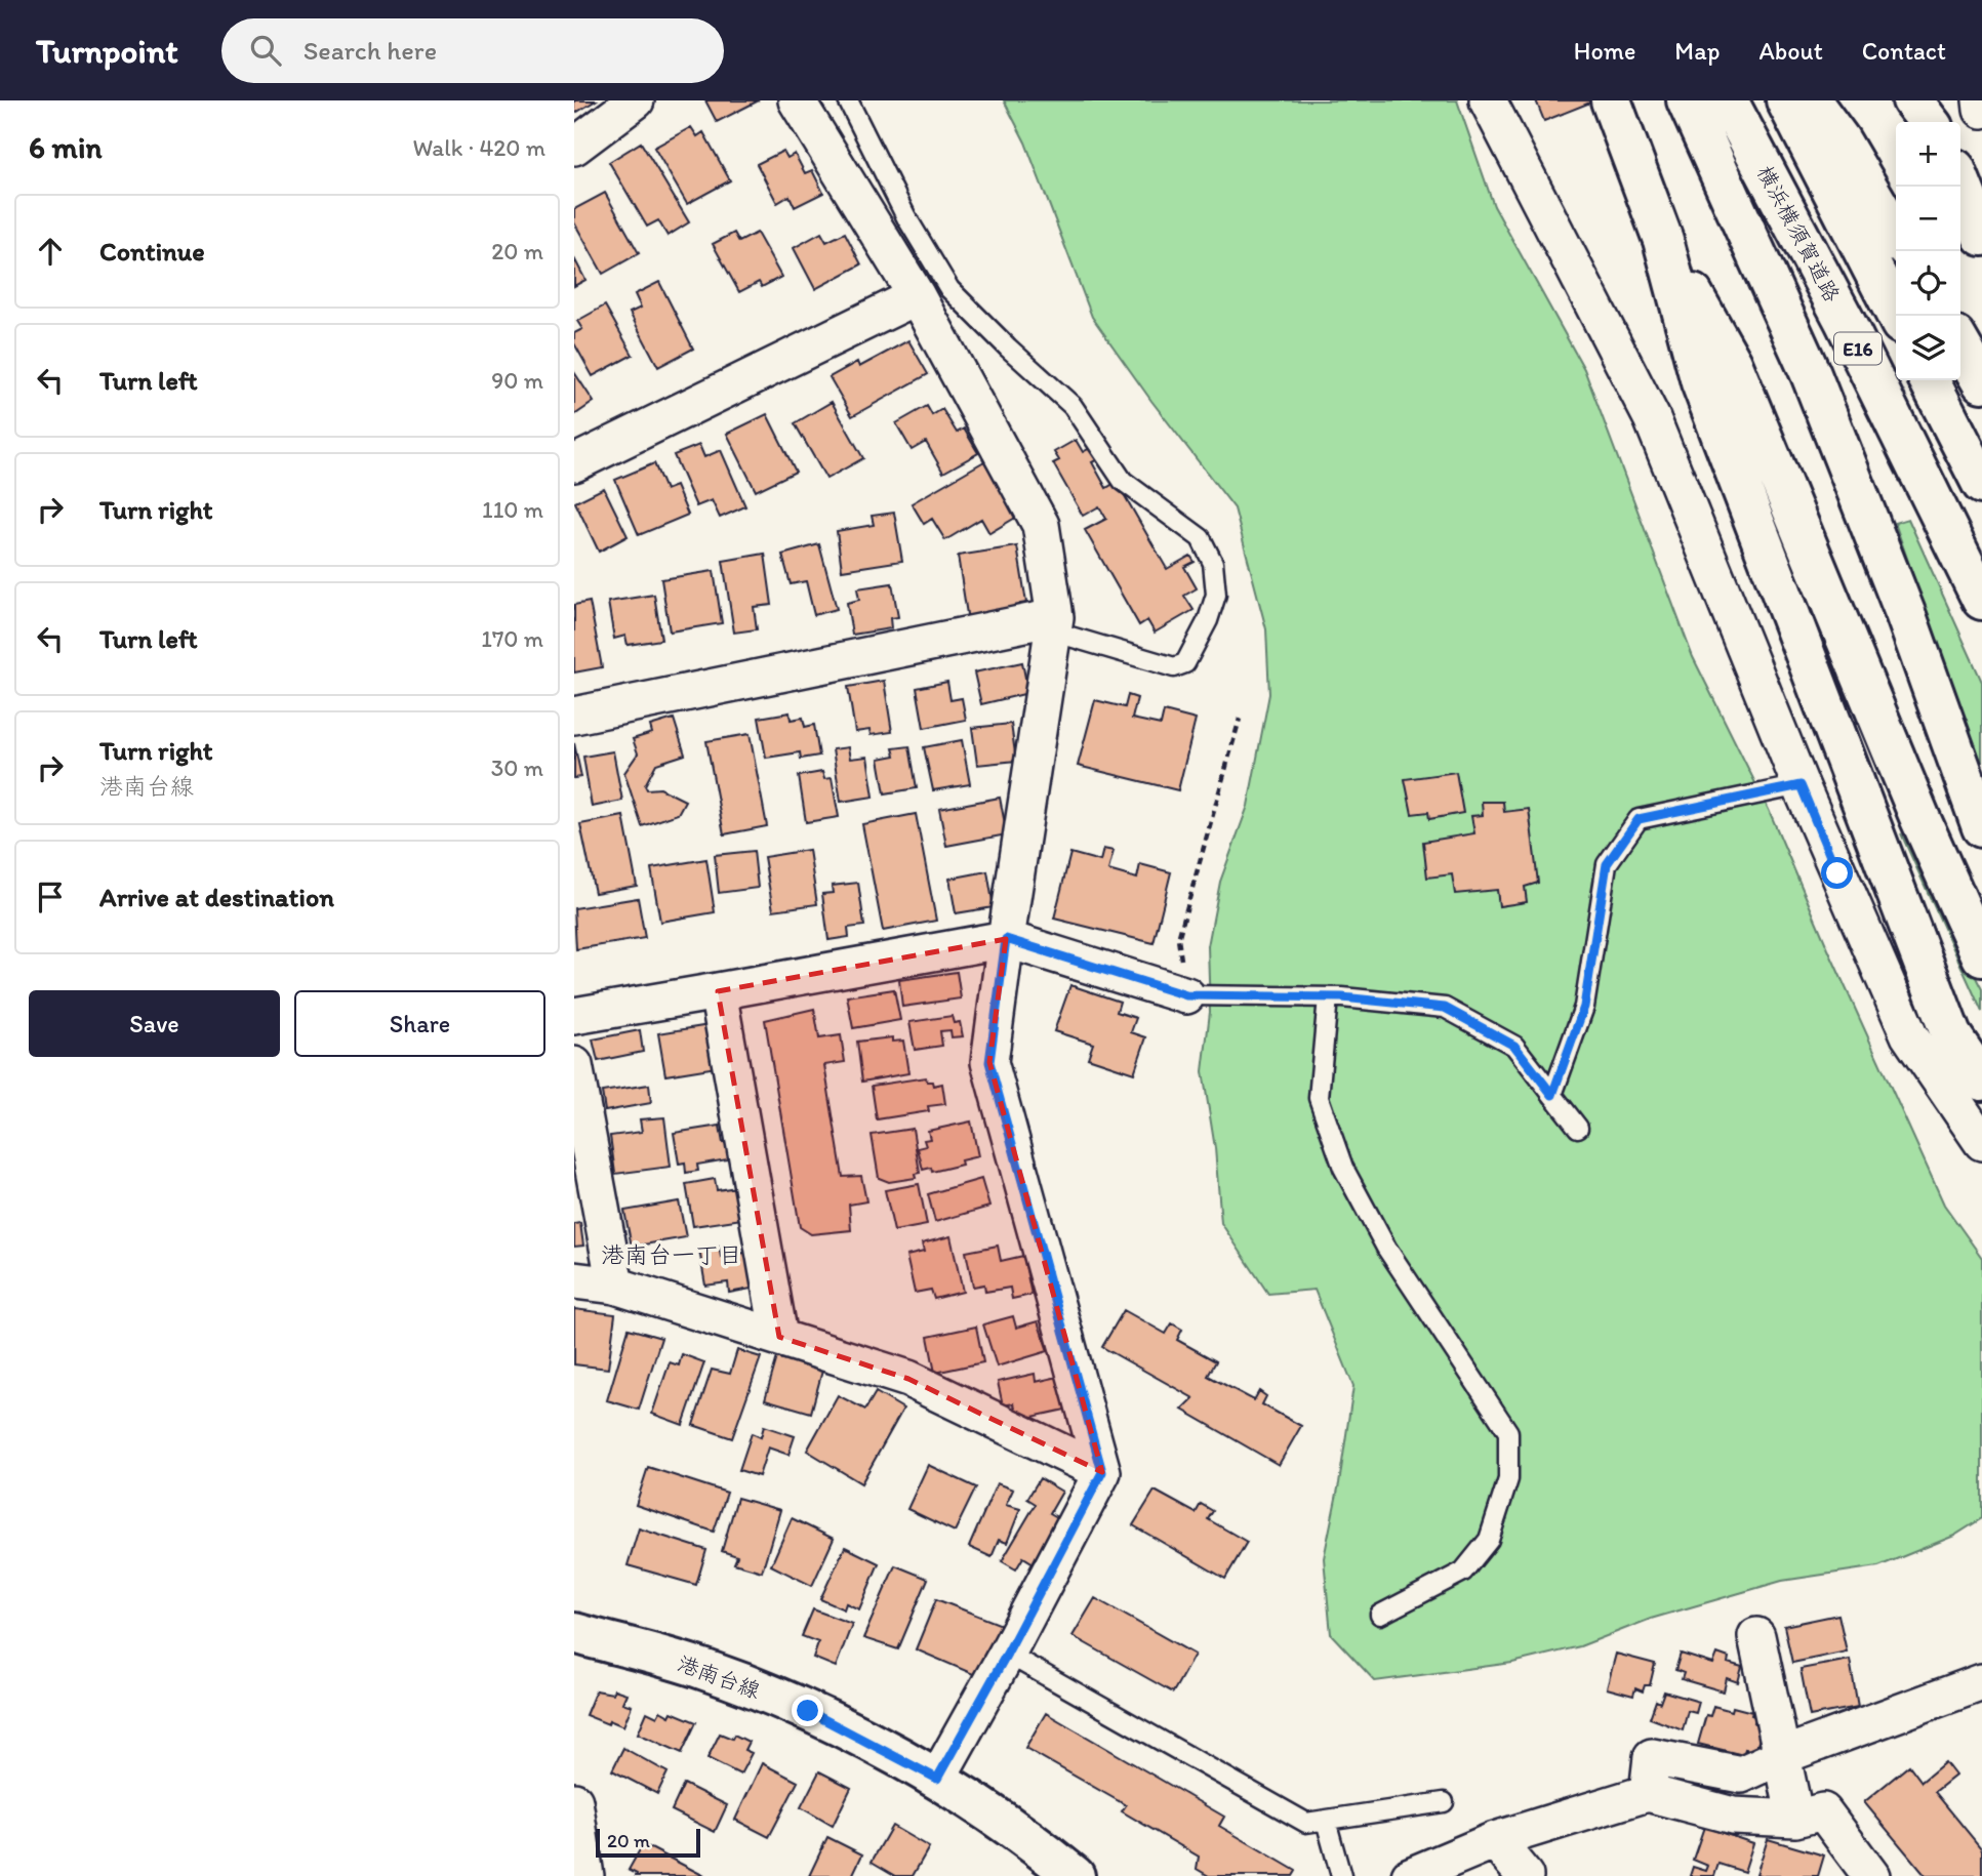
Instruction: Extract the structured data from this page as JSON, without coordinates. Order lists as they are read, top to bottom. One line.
{"streets":{"main road":["横浜横須賀道路","E16","港南台線"]},"districts":["港南台一丁目"],"scale_bar":"20 m","page":{"header":"Turnpoint","search":"Search here","nav":["Home","Map","About","Contact"],"heading":["6 min","Walk · 420 m"],"map_buttons":["+","−"],"list":[["Continue","20 m"],["Turn left","90 m"],["Turn right","110 m"],["Turn left","170 m"],["Turn right","港南台線","30 m"],"Arrive at destination"],"buttons":["Save","Share"],"scale":"20 m"}}
